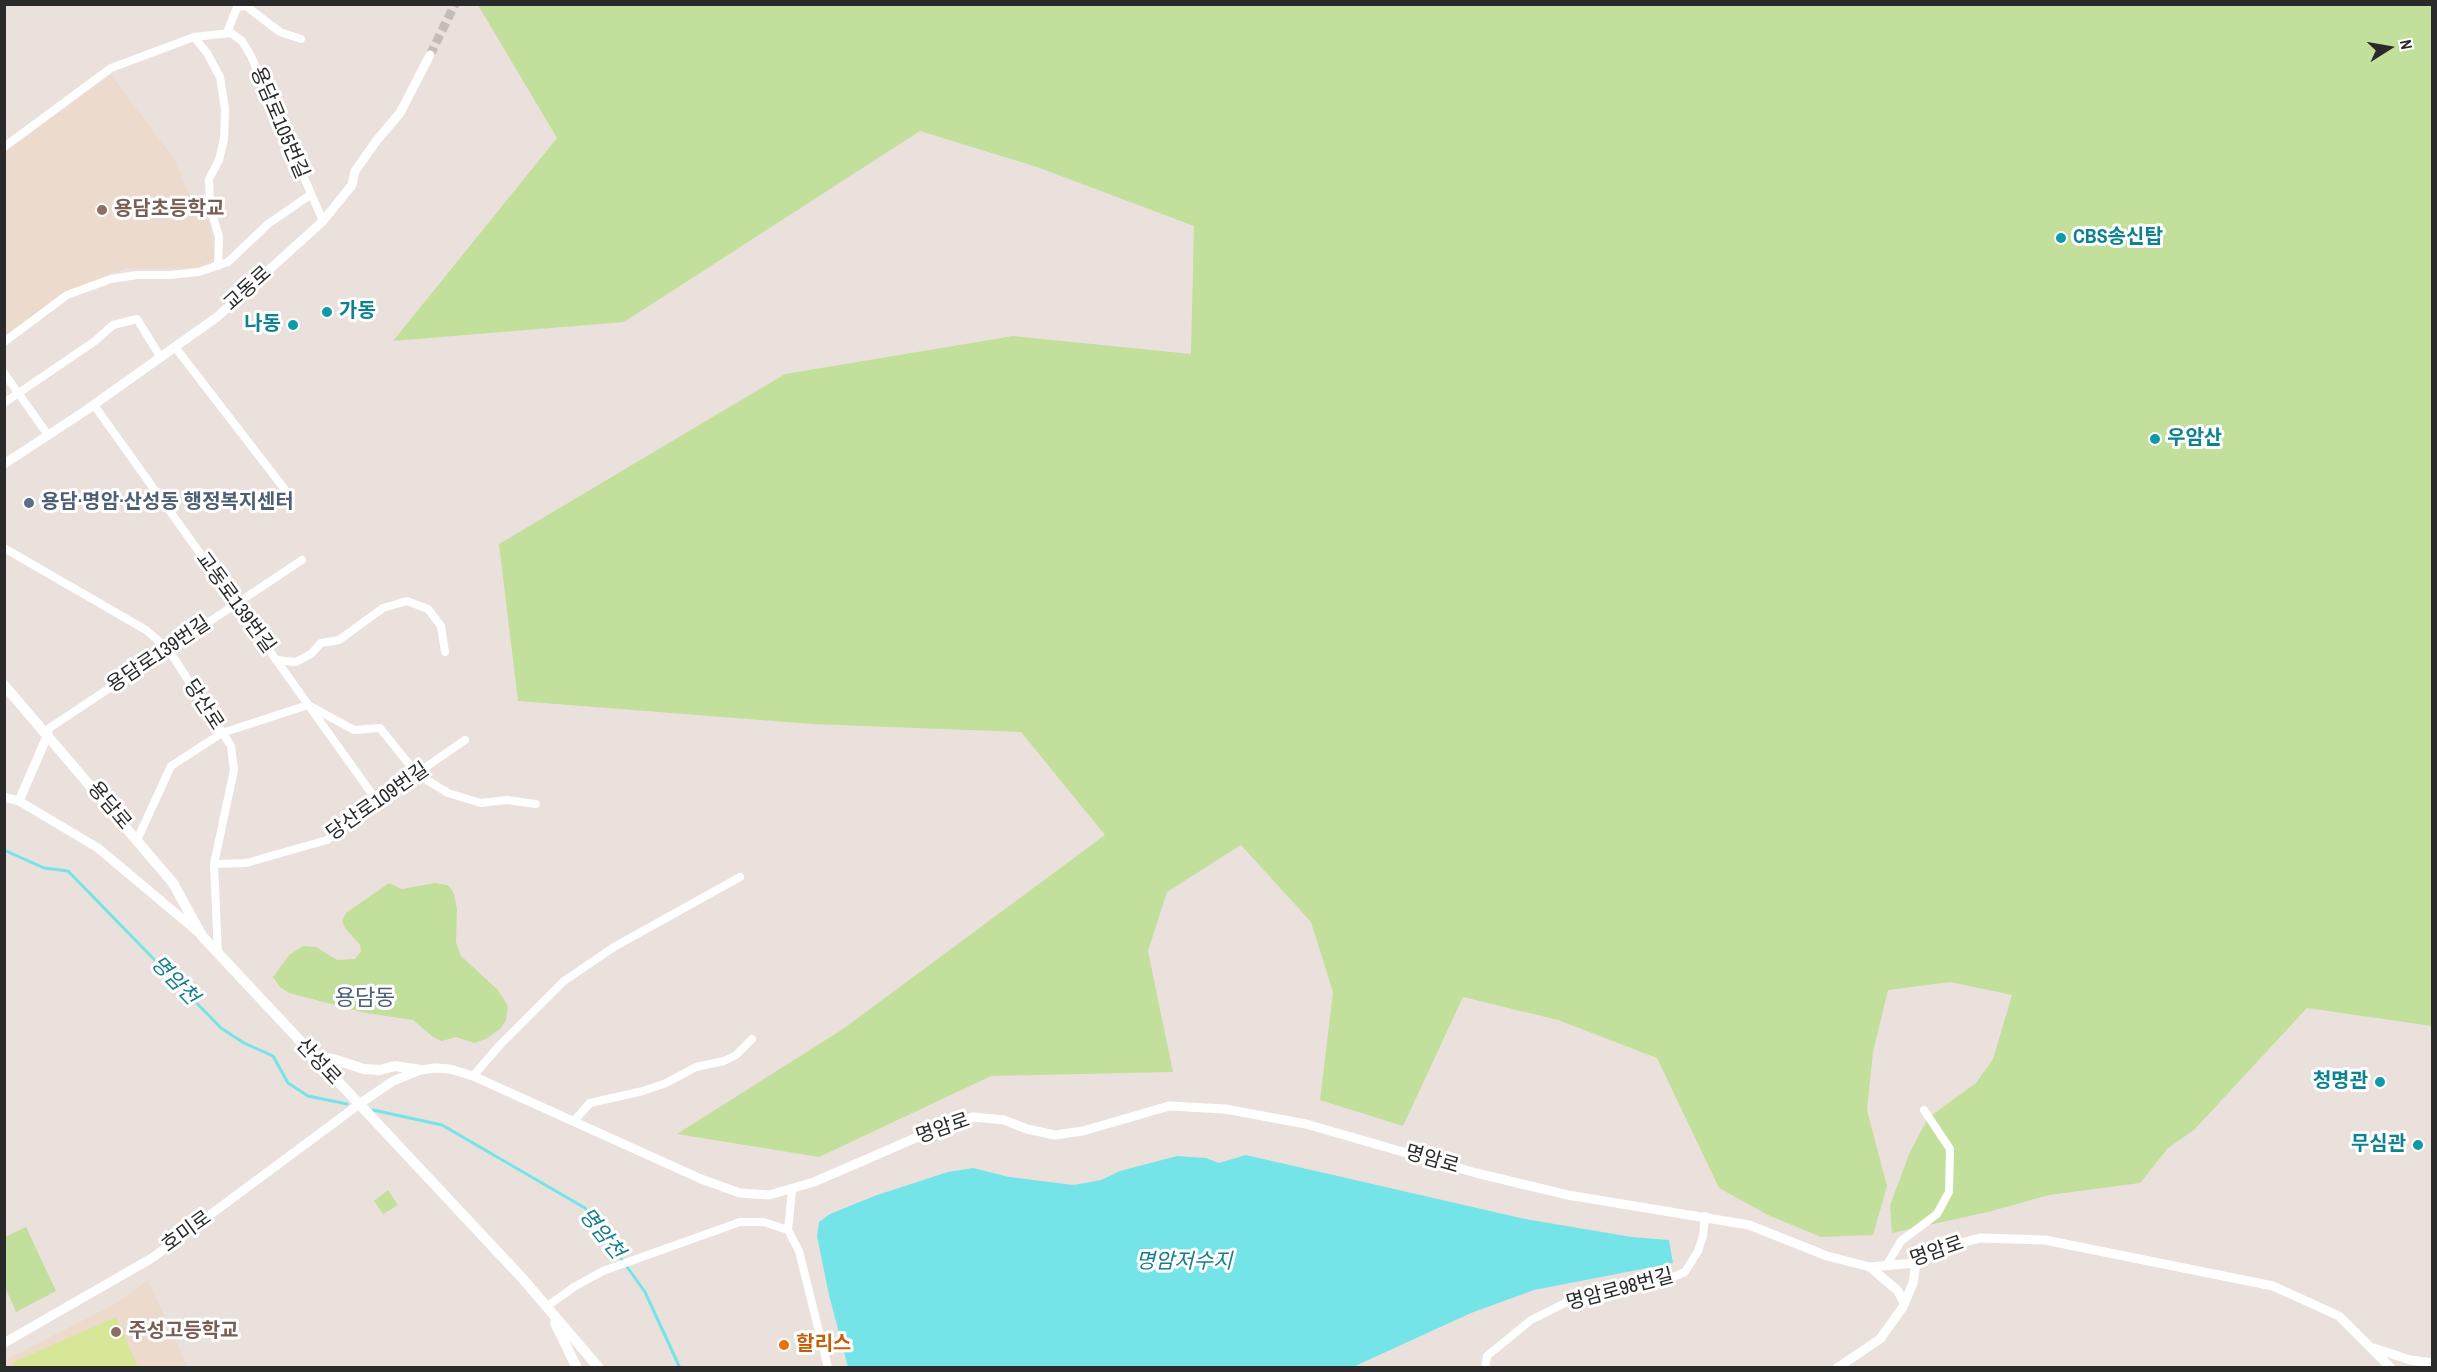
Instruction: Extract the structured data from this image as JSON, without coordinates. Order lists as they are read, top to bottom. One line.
{"streets":{"main road":["용담로","산성로"],"street":["용담로105번길","교동로","교동로139번길","용담로139번길","당산로","당산로109번길","명암로","호미로","명암로98번길"]},"crossings":[["용담로105번길","교동로"],["교동로","교동로139번길"],["교동로139번길","용담로139번길"],["교동로139번길","당산로109번길"],["용담로139번길","당산로"],["용담로139번길","용담로"],["당산로","당산로109번길"],["당산로","산성로"],["용담로","산성로"],["산성로","명암로"],["산성로","호미로"],["명암로","호미로"],["명암로","명암로98번길"]],"districts":["용담동"],"water":["명암천","명암저수지"],"places":["용담초등학교","CBS송신탑","가동","나동","우암산","용담·명암·산성동 행정복지센터","청명관","무심관","주성고등학교","할리스"],"north":"right"}
